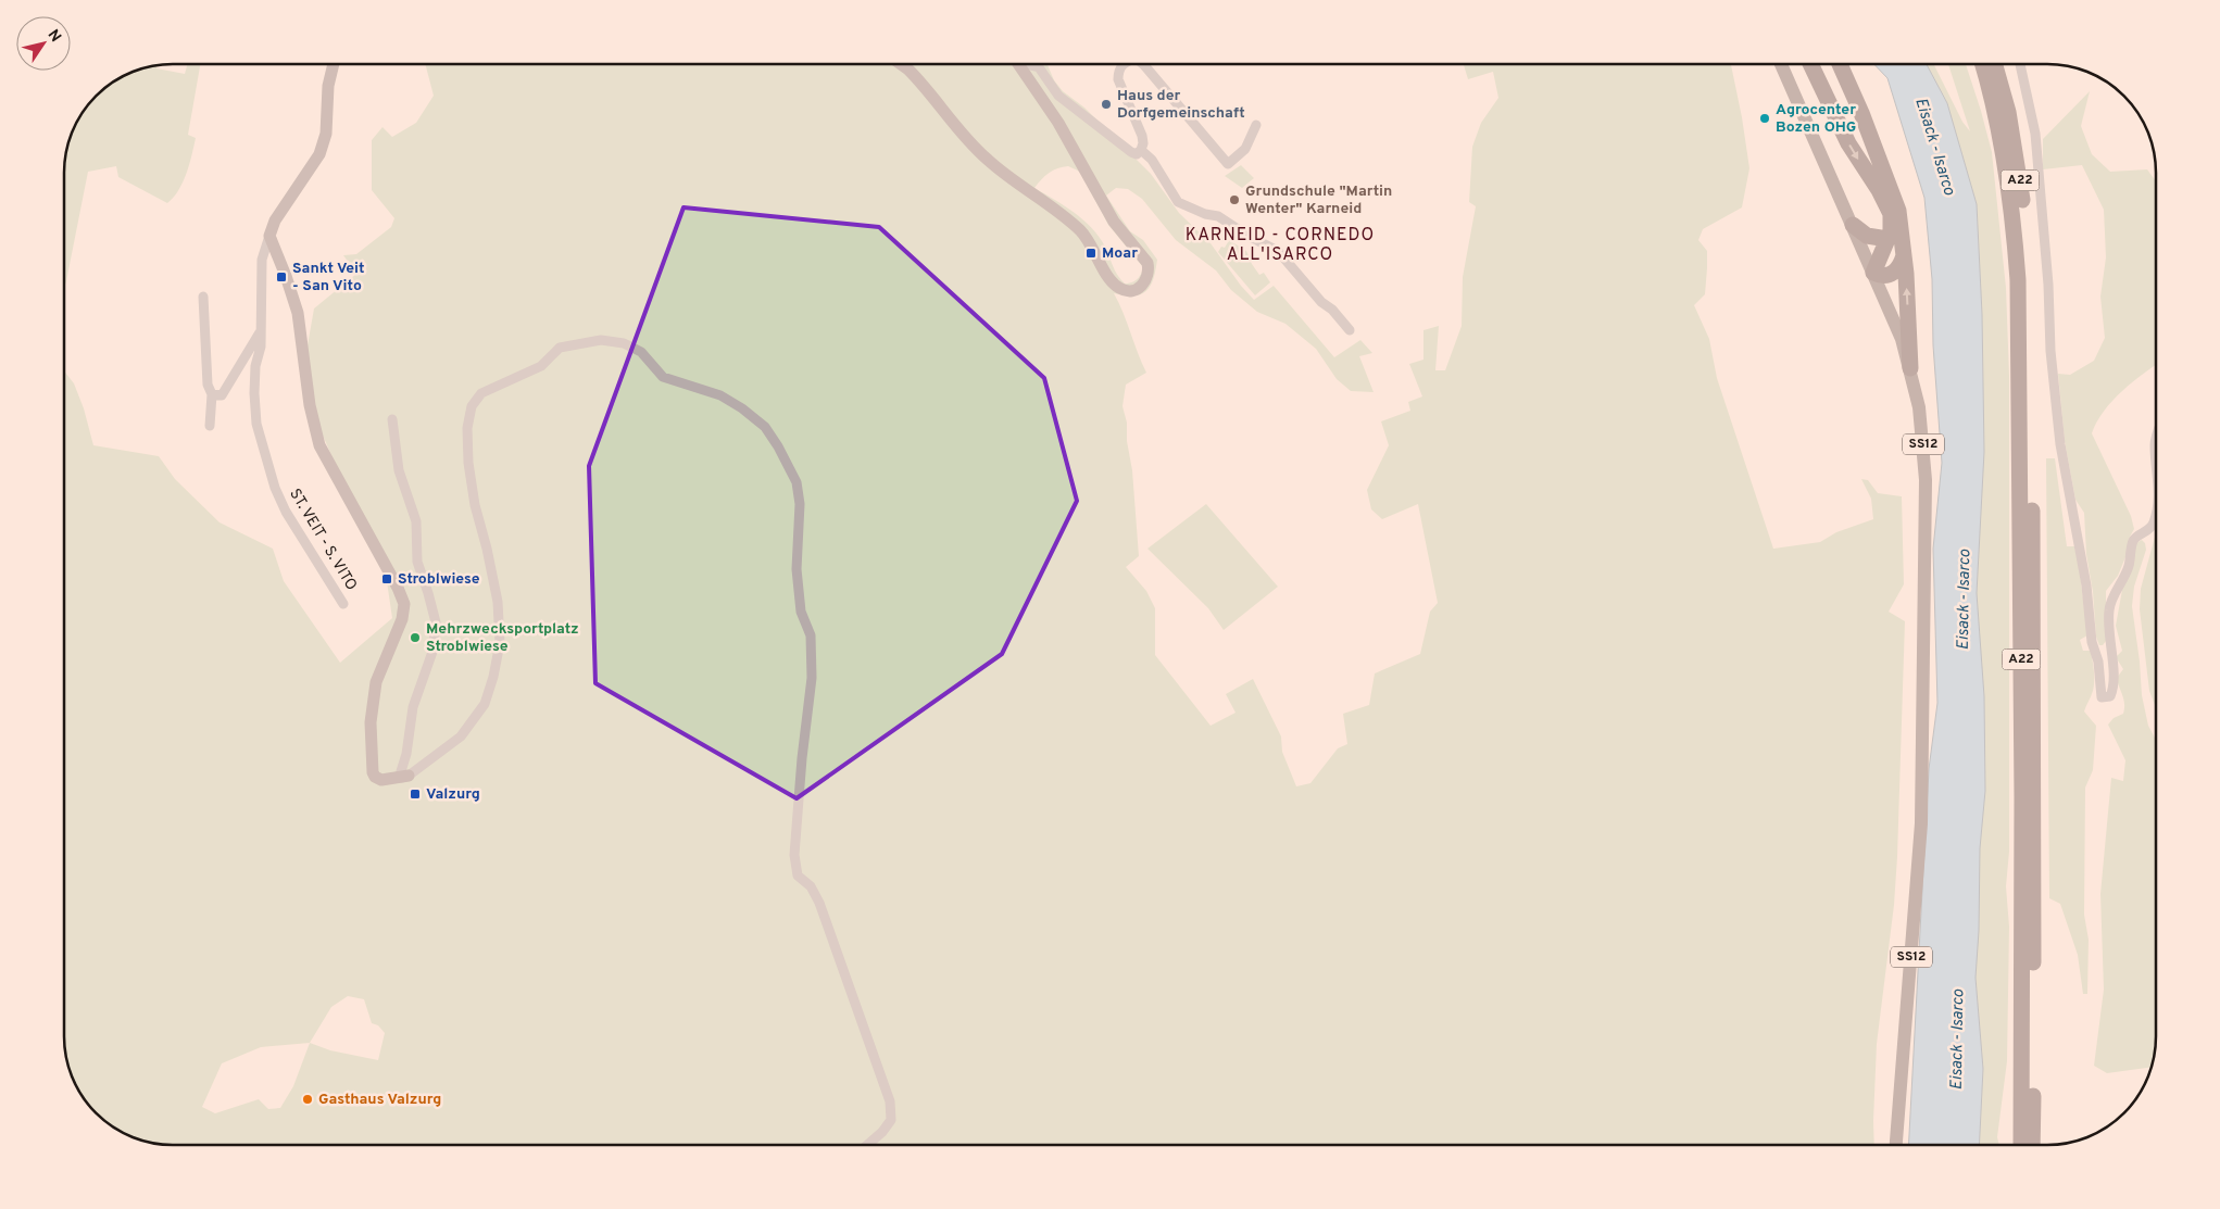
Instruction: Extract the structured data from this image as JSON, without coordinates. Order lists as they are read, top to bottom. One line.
{"streets":{"highway":["A22"],"main road":["SS12"],"street":["ST. VEIT - S. VITO"]},"districts":["KARNEID - CORNEDO ALL'ISARCO"],"water":["Eisack - Isarco"],"places":{"other":["Haus der Dorfgemeinschaft","Agrocenter Bozen OHG","Grundschule \"Martin Wenter\" Karneid","Mehrzwecksportplatz Stroblwiese","Gasthaus Valzurg"],"transit":["Moar","Sankt Veit - San Vito","Stroblwiese","Valzurg"]},"north":"top right"}
